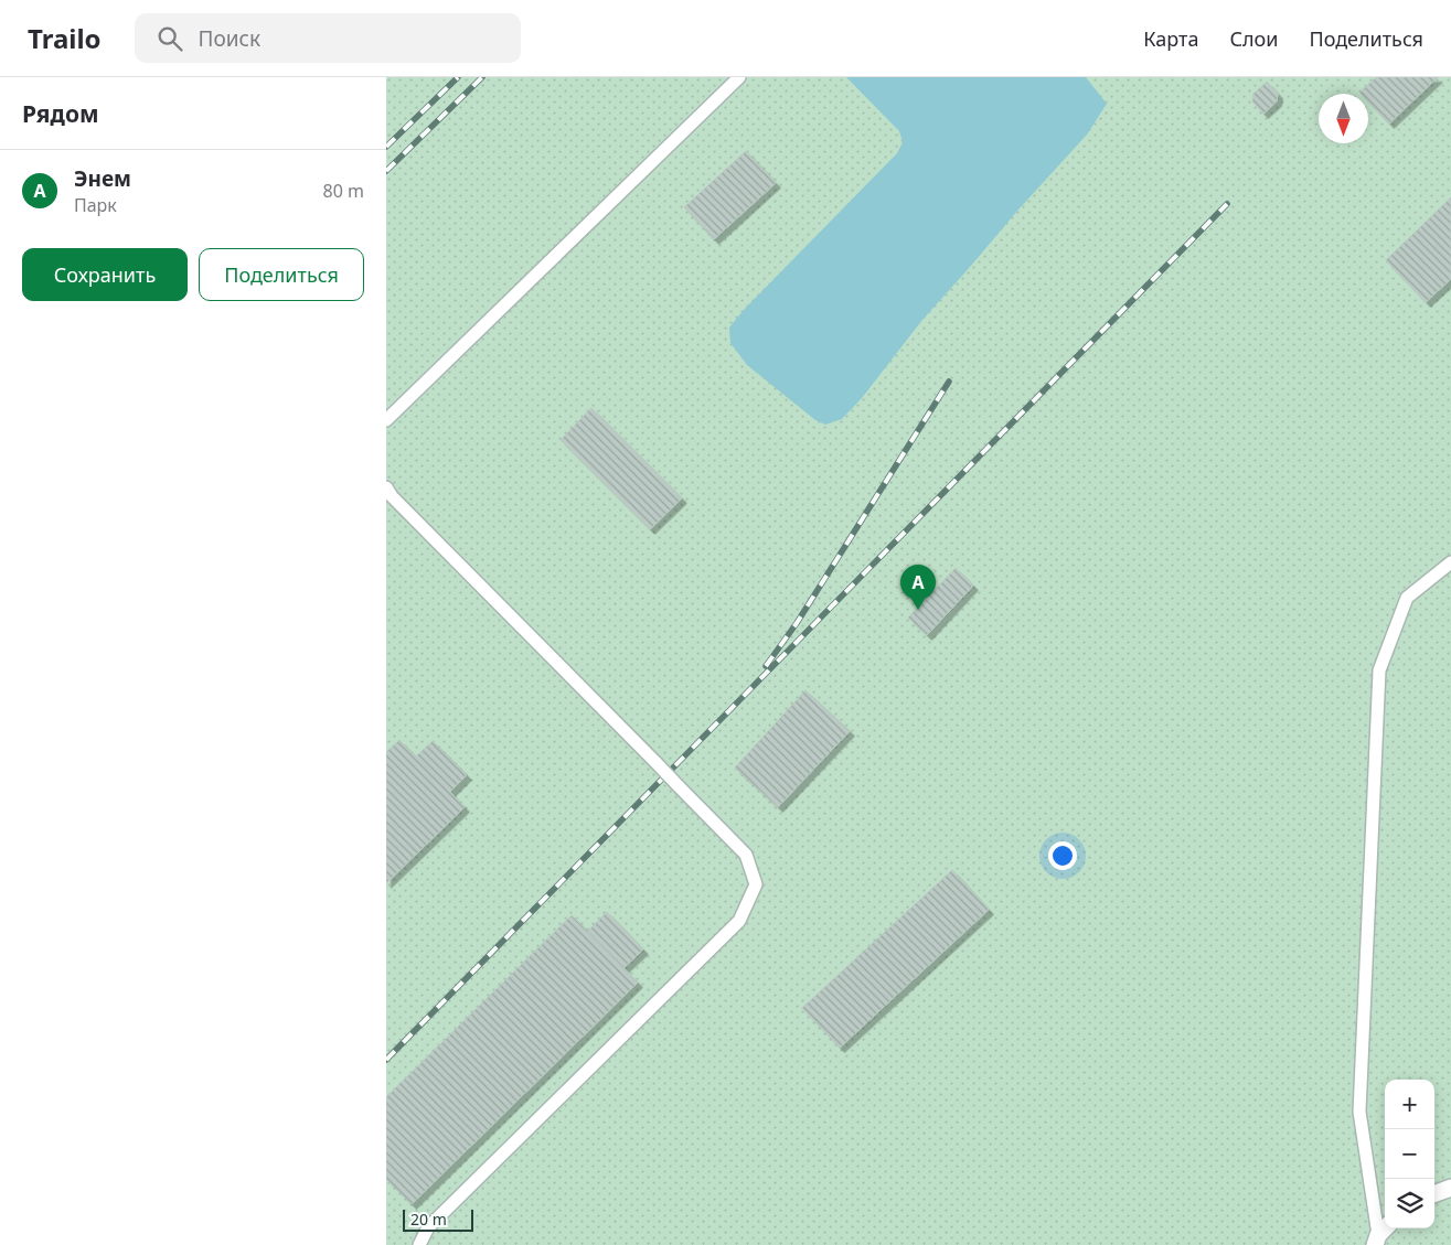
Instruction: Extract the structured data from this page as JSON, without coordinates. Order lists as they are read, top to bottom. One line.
{"scale_bar":"20 m","north":"bottom","page":{"header":"Trailo","search":"Поиск","nav":["Карта","Слои","Поделиться"],"heading":"Рядом","list":[{"mark":"A","name":"Энем","note":"Парк","value":"80 m"}],"buttons":["Сохранить","Поделиться"],"pins":"A","map_buttons":["+","−"],"scale":"20 m"}}
